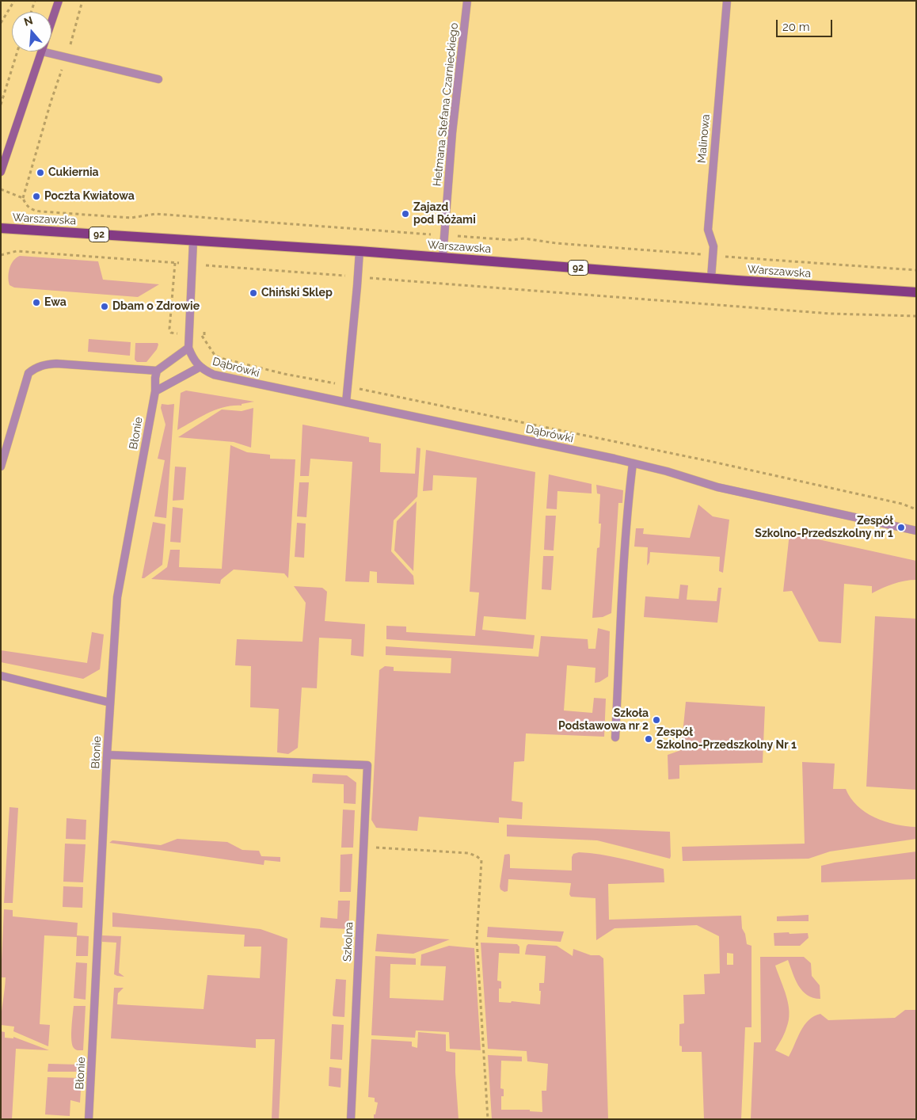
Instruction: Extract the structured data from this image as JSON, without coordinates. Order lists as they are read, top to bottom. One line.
{"streets":{"main road":["Warszawska","92"],"street":["Hetmana Stefana Czarnieckiego","Malinowa","Dąbrówki","Błonie","Szkolna"]},"crossings":[["Hetmana Stefana Czarnieckiego","Warszawska"],["Malinowa","Warszawska"],["Błonie","Szkolna"]],"places":["Cukiernia","Poczta Kwiatowa","Zajazd pod Różami","Chiński Sklep","Ewa","Dbam o Zdrowie","Zespół Szkolno-Przedszkolny nr 1","Szkoła Podstawowa nr 2","Zespół Szkolno-Przedszkolny Nr 1"],"scale_bar":"20 m","north":"top"}
